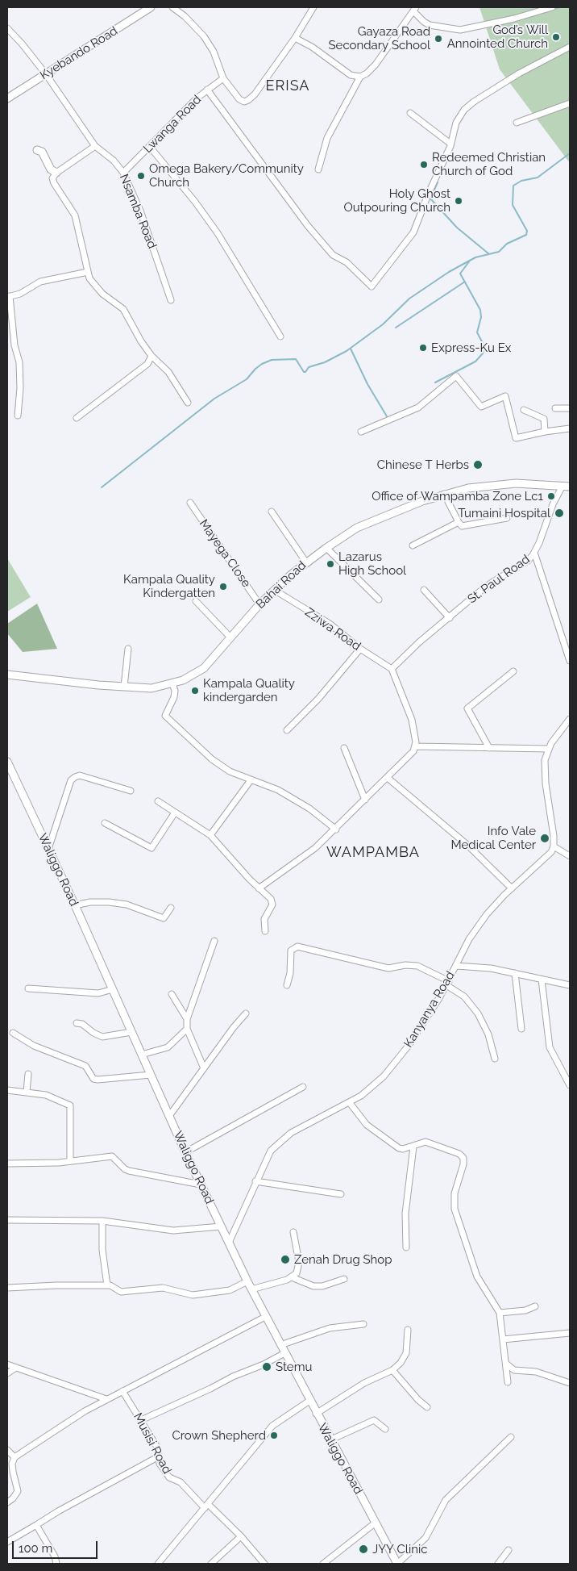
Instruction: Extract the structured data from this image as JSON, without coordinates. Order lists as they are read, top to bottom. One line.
{"streets":{"street":["Kyebando Road","Lwanga Road","Nsamba Road","Mayega Close","St. Paul Road","Bahai Road","Zziwa Road","Waliggo Road","Kanyanya Road","Musisi Road"]},"crossings":[["Kyebando Road","Nsamba Road"],["Lwanga Road","Nsamba Road"],["Mayega Close","Bahai Road"],["St. Paul Road","Bahai Road"],["St. Paul Road","Zziwa Road"],["Bahai Road","Zziwa Road"],["Waliggo Road","Kanyanya Road"]],"districts":["ERISA","WAMPAMBA"],"places":["God’s Will Annointed Church","Gayaza Road Secondary School","Redeemed Christian Church of God","Omega Bakery/Community Church","Holy Ghost Outpouring Church","Express-Ku Ex","Chinese T Herbs","Office of Wampamba Zone Lc1","Tumaini Hospital","Lazarus High School","Kampala Quality Kindergatten","Kampala Quality kindergarden","Info Vale Medical Center","Zenah Drug Shop","Stemu","Crown Shepherd","JYY Clinic"],"scale_bar":"100 m"}
